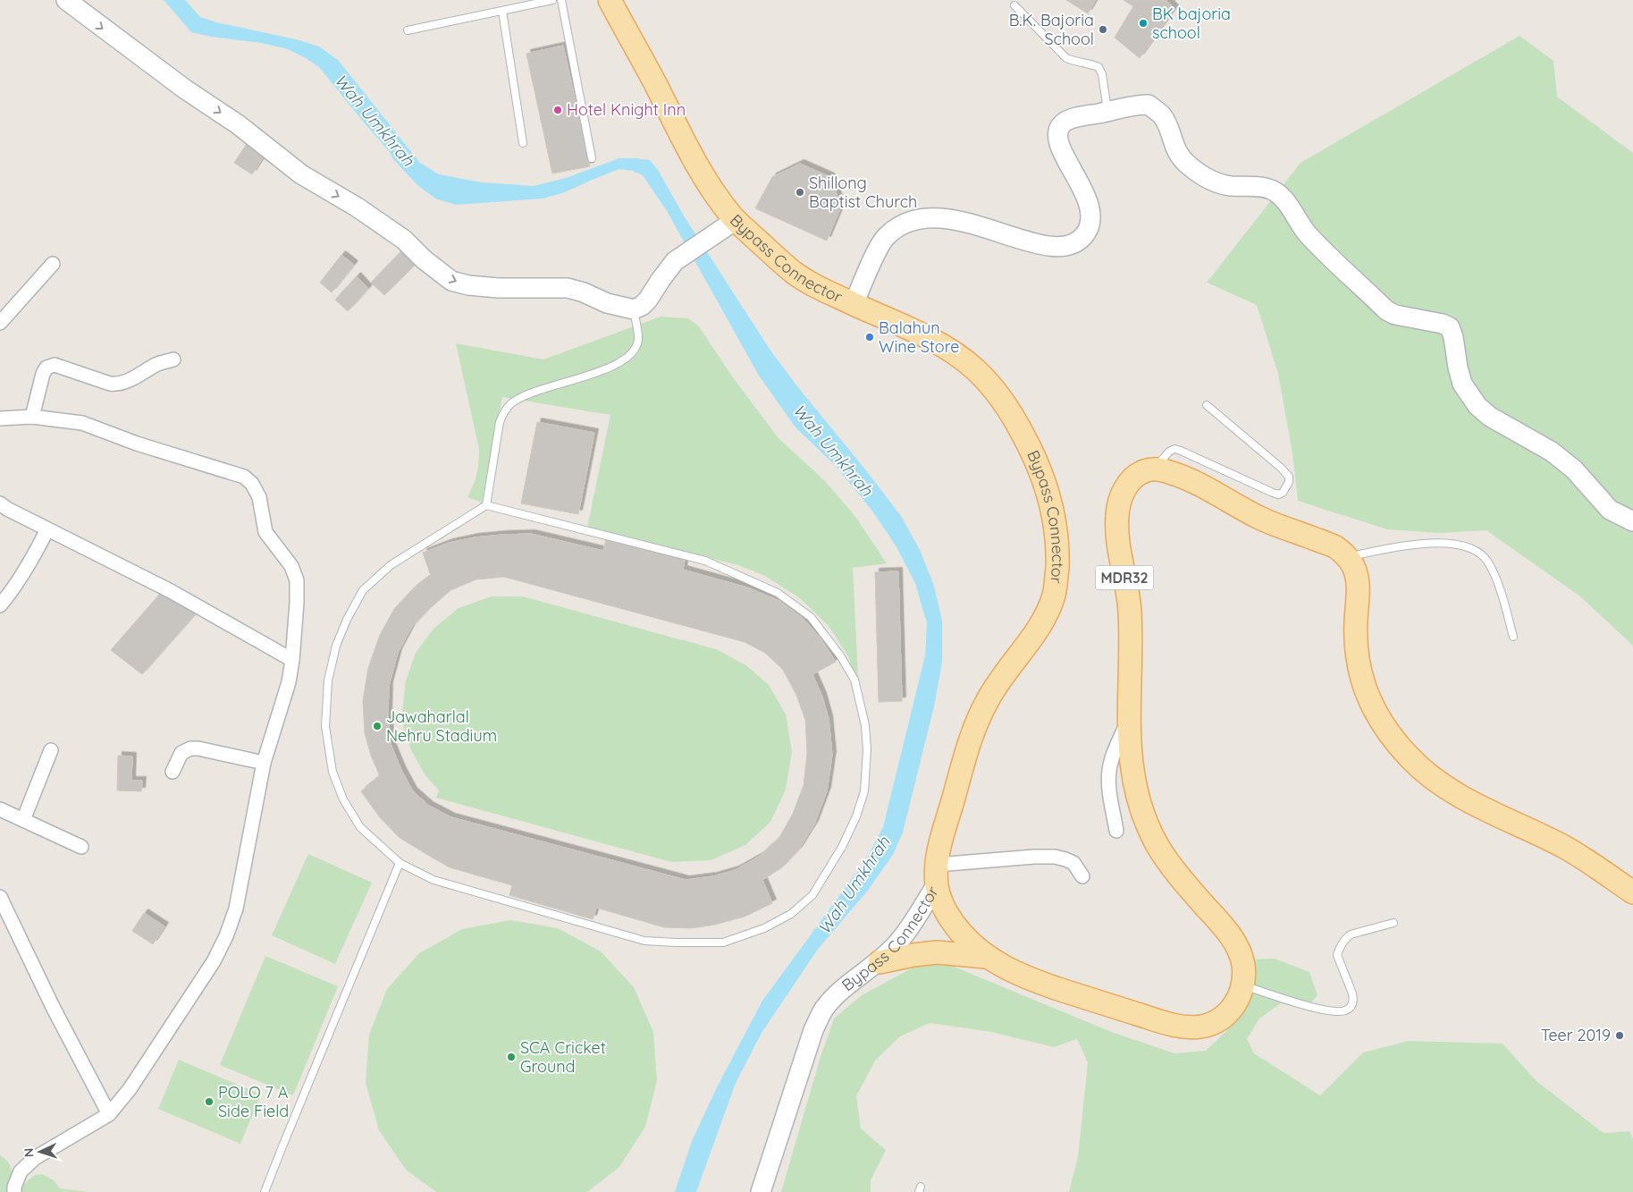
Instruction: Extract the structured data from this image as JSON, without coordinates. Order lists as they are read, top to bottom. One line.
{"streets":{"main road":["Bypass Connector","MDR32"]},"crossings":[["Bypass Connector","MDR32"]],"water":["Wah Umkhrah"],"places":["BK bajoria school","B.K. Bajoria School","Hotel Knight Inn","Shillong Baptist Church","Balahun Wine Store","Jawaharlal Nehru Stadium","Teer 2019","SCA Cricket Ground","POLO 7 A Side Field"],"north":"left"}
